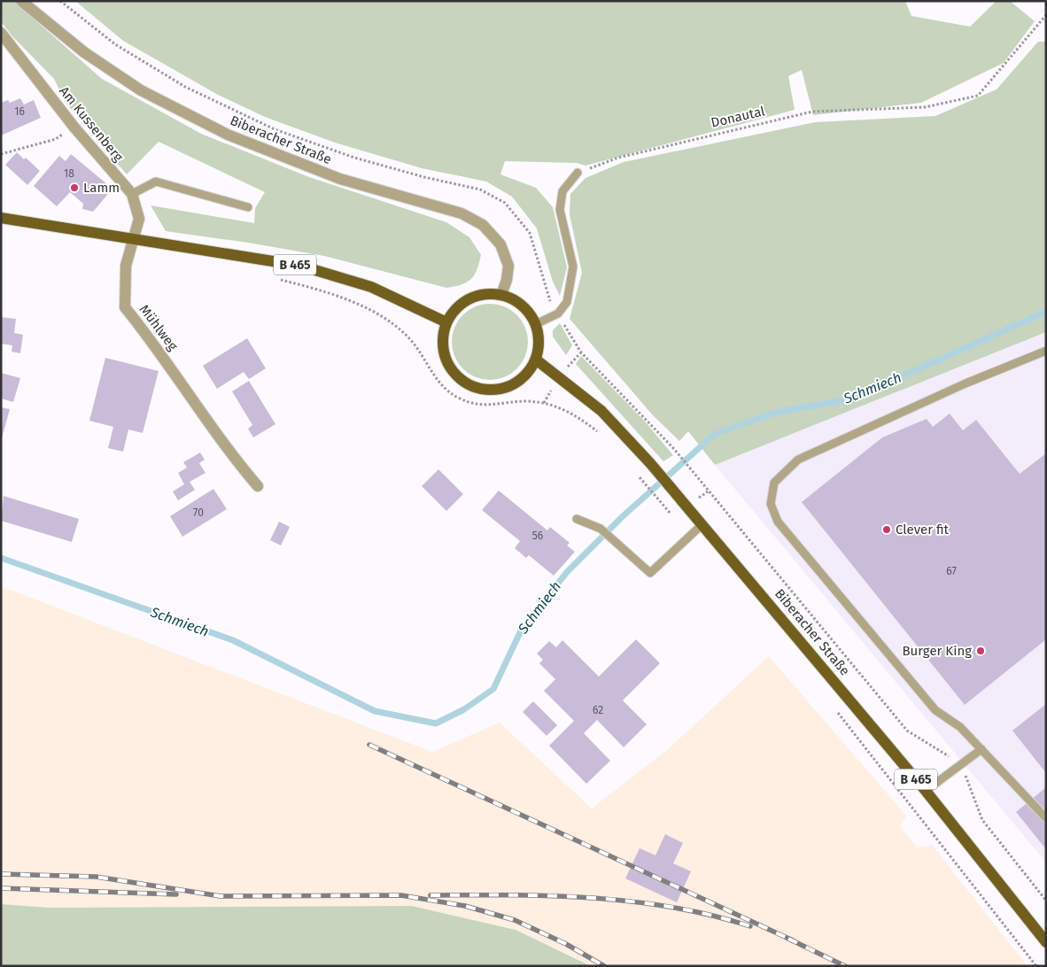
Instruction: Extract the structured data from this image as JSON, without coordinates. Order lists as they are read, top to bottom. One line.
{"streets":{"main road":["Biberacher Straße","B 465"],"street":["Am Kussenberg","Mühlweg"],"path":["Donautal"]},"crossings":[["Am Kussenberg","B 465"],["Am Kussenberg","Mühlweg"],["Biberacher Straße","B 465"],["B 465","Mühlweg"]],"water":["Schmiech"],"places":["Lamm","Clever fit","Burger King"],"house_numbers":["16","18","70","56","67","62"]}
